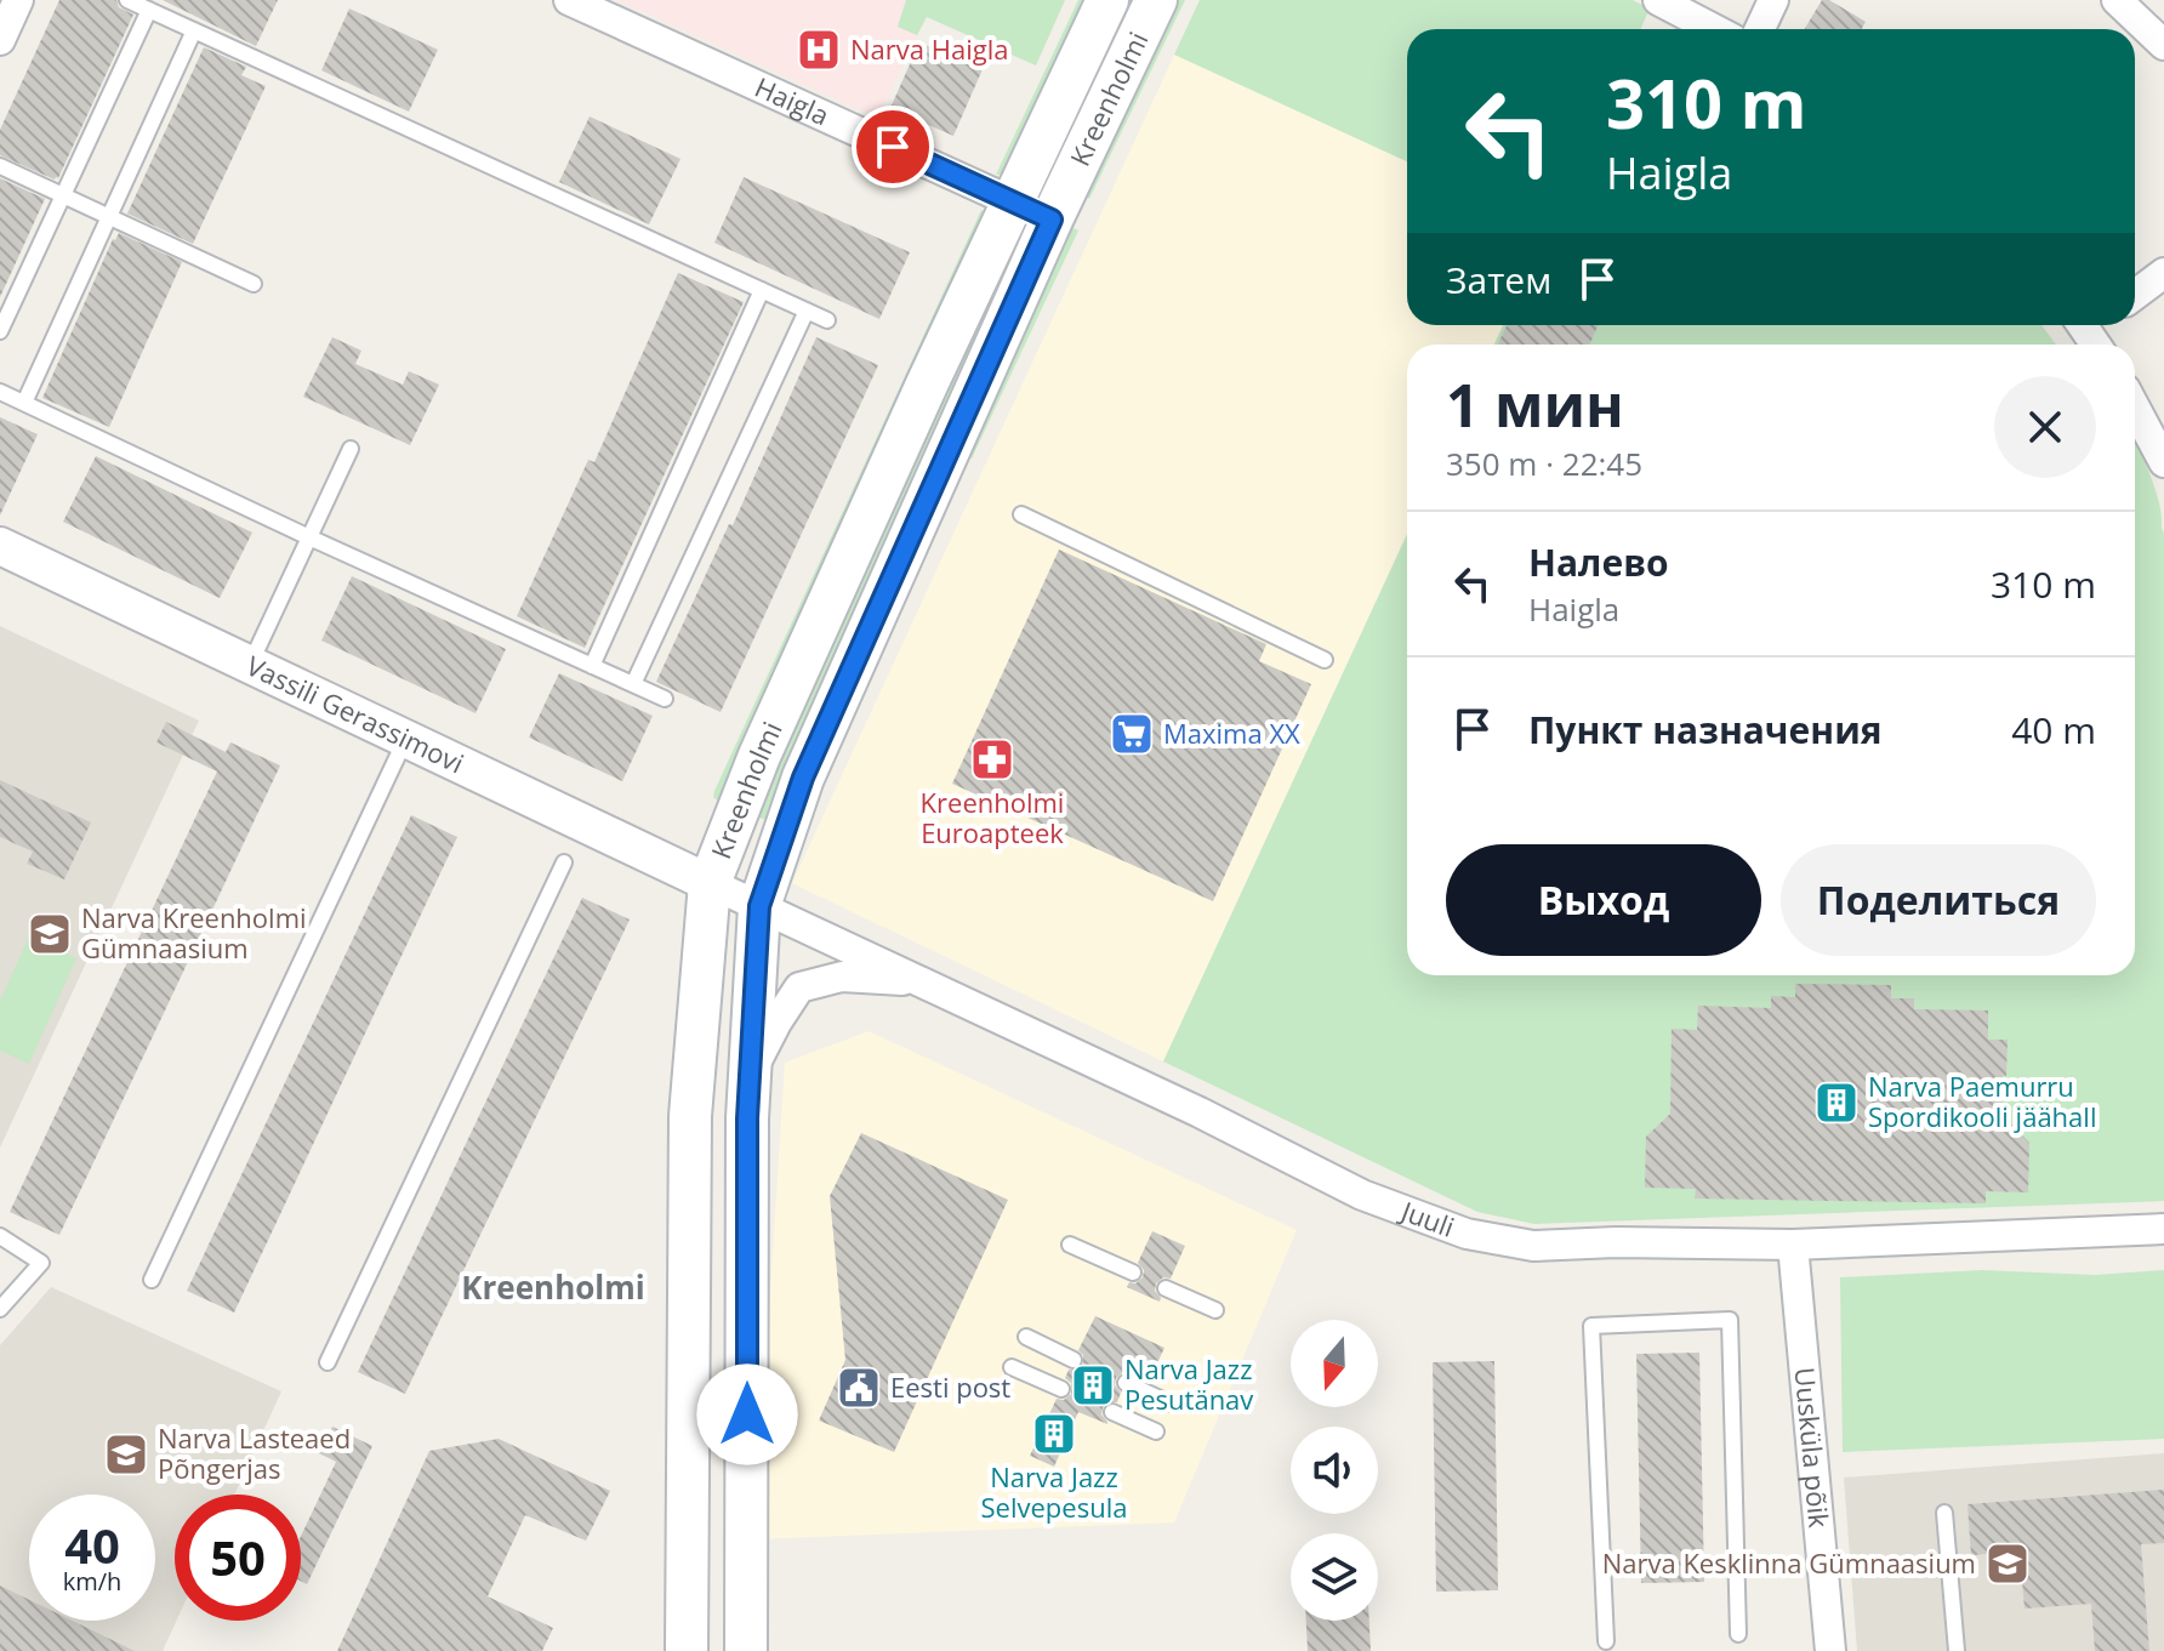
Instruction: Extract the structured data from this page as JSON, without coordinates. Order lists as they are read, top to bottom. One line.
{"streets":{"main road":["Kreenholmi"],"street":["Haigla","Vassili Gerassimovi","Juuli","Uusküla põik"]},"crossings":[["Kreenholmi","Haigla"],["Kreenholmi","Vassili Gerassimovi"],["Kreenholmi","Juuli"],["Vassili Gerassimovi","Juuli"],["Juuli","Uusküla põik"]],"districts":["Kreenholmi"],"places":{"hospital":["Narva Haigla"],"supermarket":["Maxima XX"],"pharmacy":["Kreenholmi Euroapteek"],"school or university":["Narva Kreenholmi Gümnaasium","Narva Lasteaed Põngerjas","Narva Kesklinna Gümnaasium"],"building":["Narva Paemurru Spordikooli jäähall","Narva Jazz Pesutänav","Narva Jazz Selvepesula"],"public building":["Eesti post"]},"north":"bottom","page":{"turn":["310 m","Haigla"],"then":"Затем","heading":["1 мин","350 m · 22:45"],"list":[{"name":"Налево","note":"Haigla","value":"310 m"},{"name":"Пункт назначения","value":"40 m"}],"buttons":["Выход","Поделиться"],"speed":"40 km/h","limit":"50"}}
